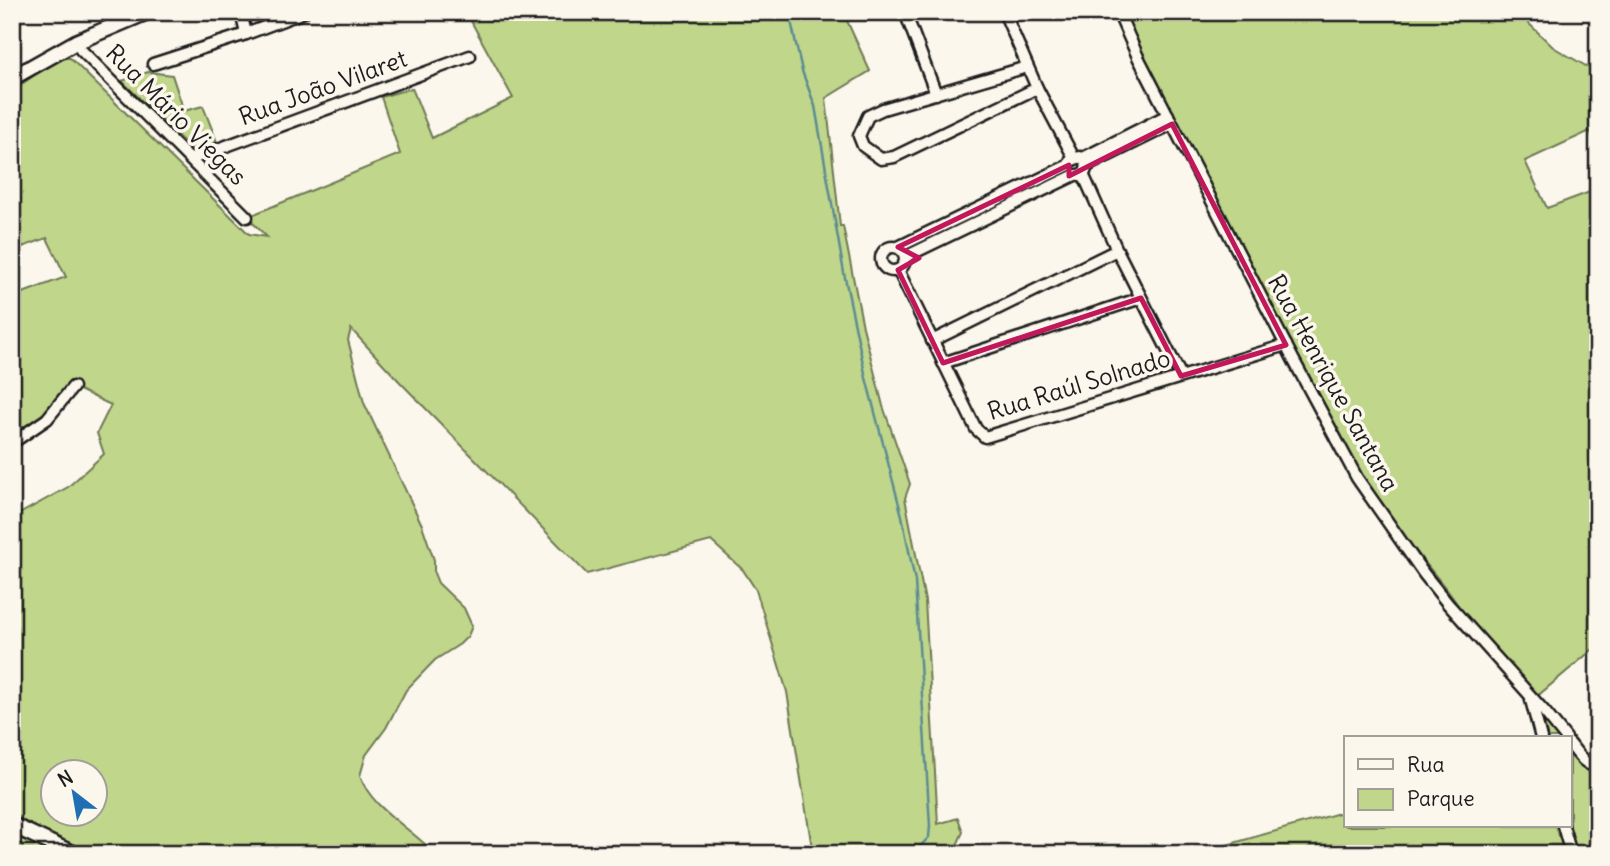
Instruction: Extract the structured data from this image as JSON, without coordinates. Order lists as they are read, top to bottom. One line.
{"streets":{"street":["Rua João Vilaret","Rua Mário Viegas","Rua Henrique Santana","Rua Raúl Solnado"]},"crossings":[["Rua João Vilaret","Rua Mário Viegas"],["Rua Henrique Santana","Rua Raúl Solnado"]],"legend":["Rua","Parque"],"north":"top left"}
